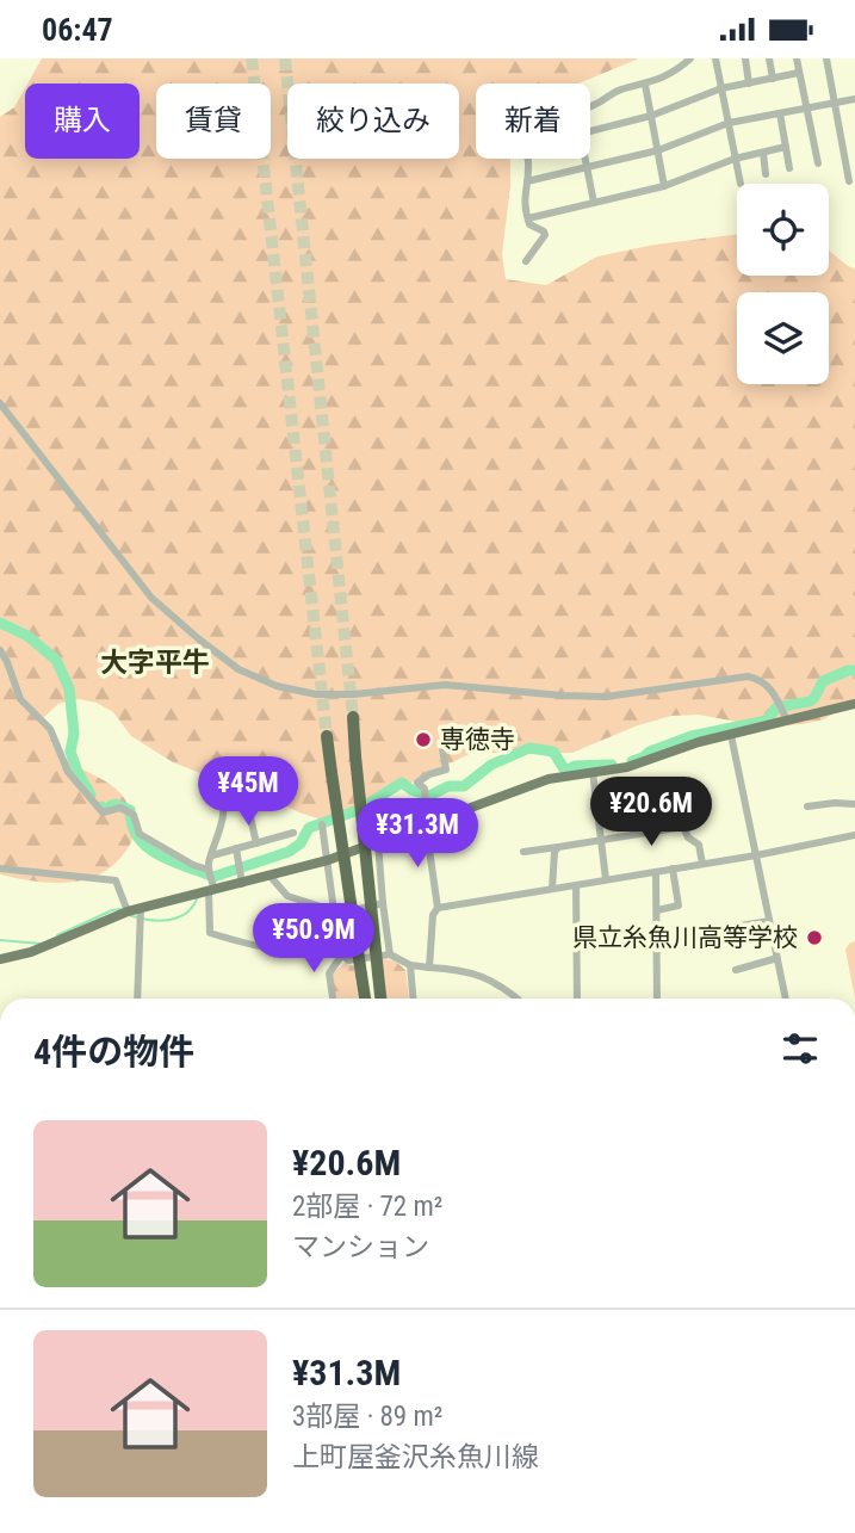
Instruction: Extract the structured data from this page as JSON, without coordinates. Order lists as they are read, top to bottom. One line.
{"districts":["大字平牛"],"places":["専徳寺","県立糸魚川高等学校"],"page":{"status":"06:47","chip":["購入","賃貸","絞り込み","新着"],"price":["¥45M","¥20.6M","¥31.3M","¥50.9M"],"heading":"4件の物件","list":[{"name":"¥20.6M","note":"2部屋 · 72 m² · マンション"},{"name":"¥31.3M","note":"3部屋 · 89 m² · 上町屋釜沢糸魚川線"}]}}
